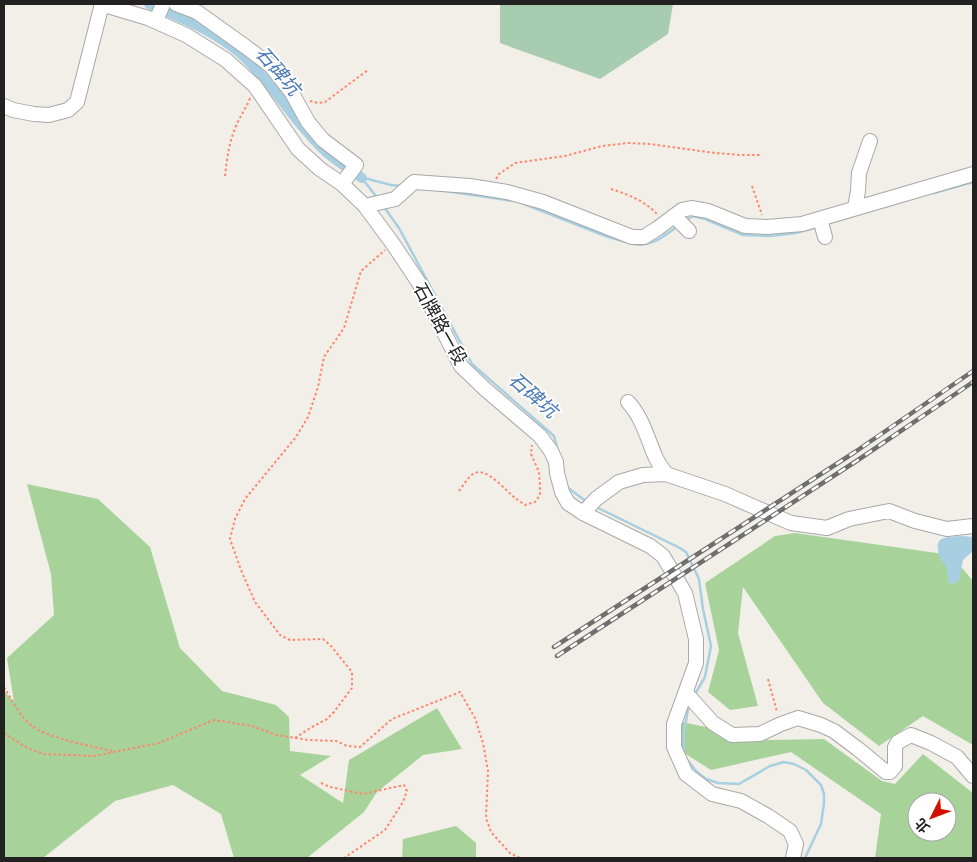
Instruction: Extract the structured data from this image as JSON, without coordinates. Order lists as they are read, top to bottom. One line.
{"streets":{"street":["石牌路一段"]},"water":["石碑坑"],"north":"bottom left"}
